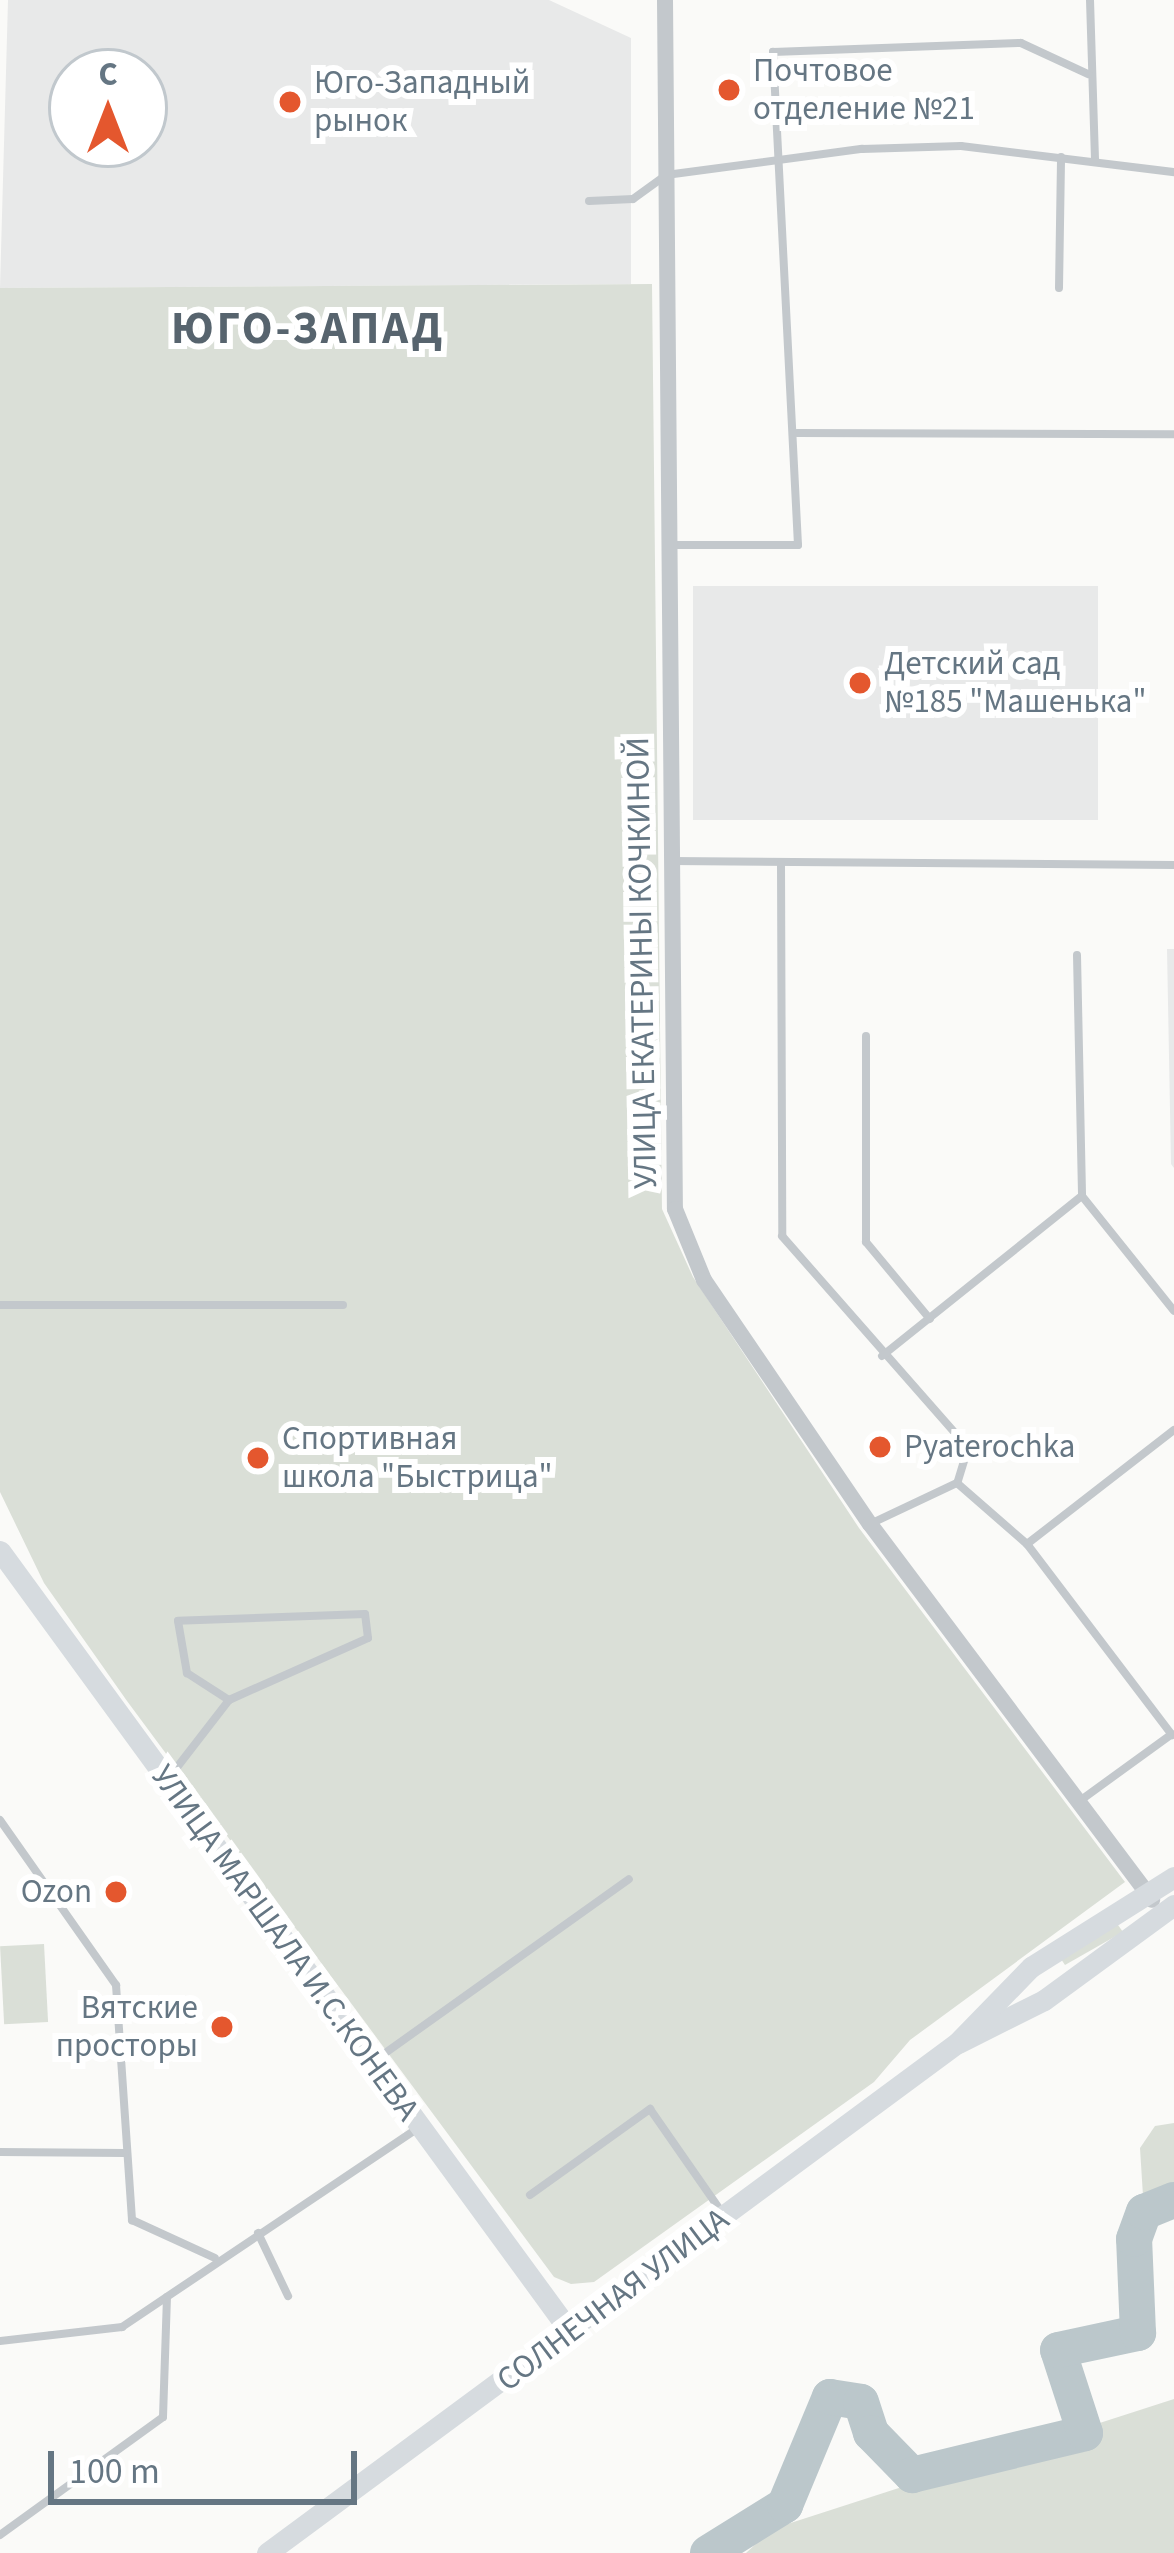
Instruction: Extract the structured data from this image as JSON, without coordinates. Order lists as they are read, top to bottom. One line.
{"streets":{"main road":["УЛИЦА МАРШАЛА И.С.КОНЕВА","СОЛНЕЧНАЯ УЛИЦА"],"street":["УЛИЦА ЕКАТЕРИНЫ КОЧКИНОЙ"]},"crossings":[["УЛИЦА ЕКАТЕРИНЫ КОЧКИНОЙ","СОЛНЕЧНАЯ УЛИЦА"],["УЛИЦА МАРШАЛА И.С.КОНЕВА","СОЛНЕЧНАЯ УЛИЦА"]],"districts":["ЮГО-ЗАПАД"],"places":["Почтовое отделение №21","Юго-Западный рынок","Детский сад №185 \"Машенька\"","Pyaterochka","Спортивная школа \"Быстрица\"","Ozon","Вятские просторы"],"scale_bar":"100 m","north":"top"}
